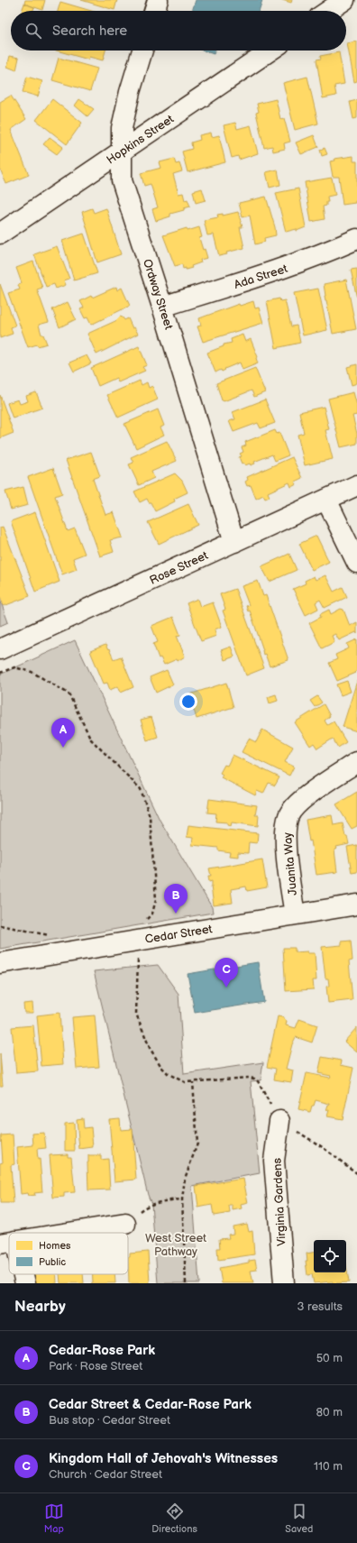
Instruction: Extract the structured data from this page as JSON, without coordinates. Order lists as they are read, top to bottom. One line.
{"streets":{"street":["Hopkins Street","Ada Street","Ordway Street","Rose Street","Juanita Way","Cedar Street","Virginia Gardens"]},"crossings":[["Hopkins Street","Ordway Street"],["Ada Street","Ordway Street"],["Ordway Street","Rose Street"],["Juanita Way","Cedar Street"]],"parks":["West Street Pathway"],"legend":["Homes","Public"],"page":{"search":"Search here","pins":["A","B","C"],"heading":["Nearby","3 results"],"list":[{"mark":"A","name":"Cedar-Rose Park","note":"Park · Rose Street","value":"50 m"},{"mark":"B","name":"Cedar Street & Cedar-Rose Park","note":"Bus stop · Cedar Street","value":"80 m"},{"mark":"C","name":"Kingdom Hall of Jehovah's Witnesses","note":"Church · Cedar Street","value":"110 m"}],"nav":["Map","Directions","Saved"]}}
